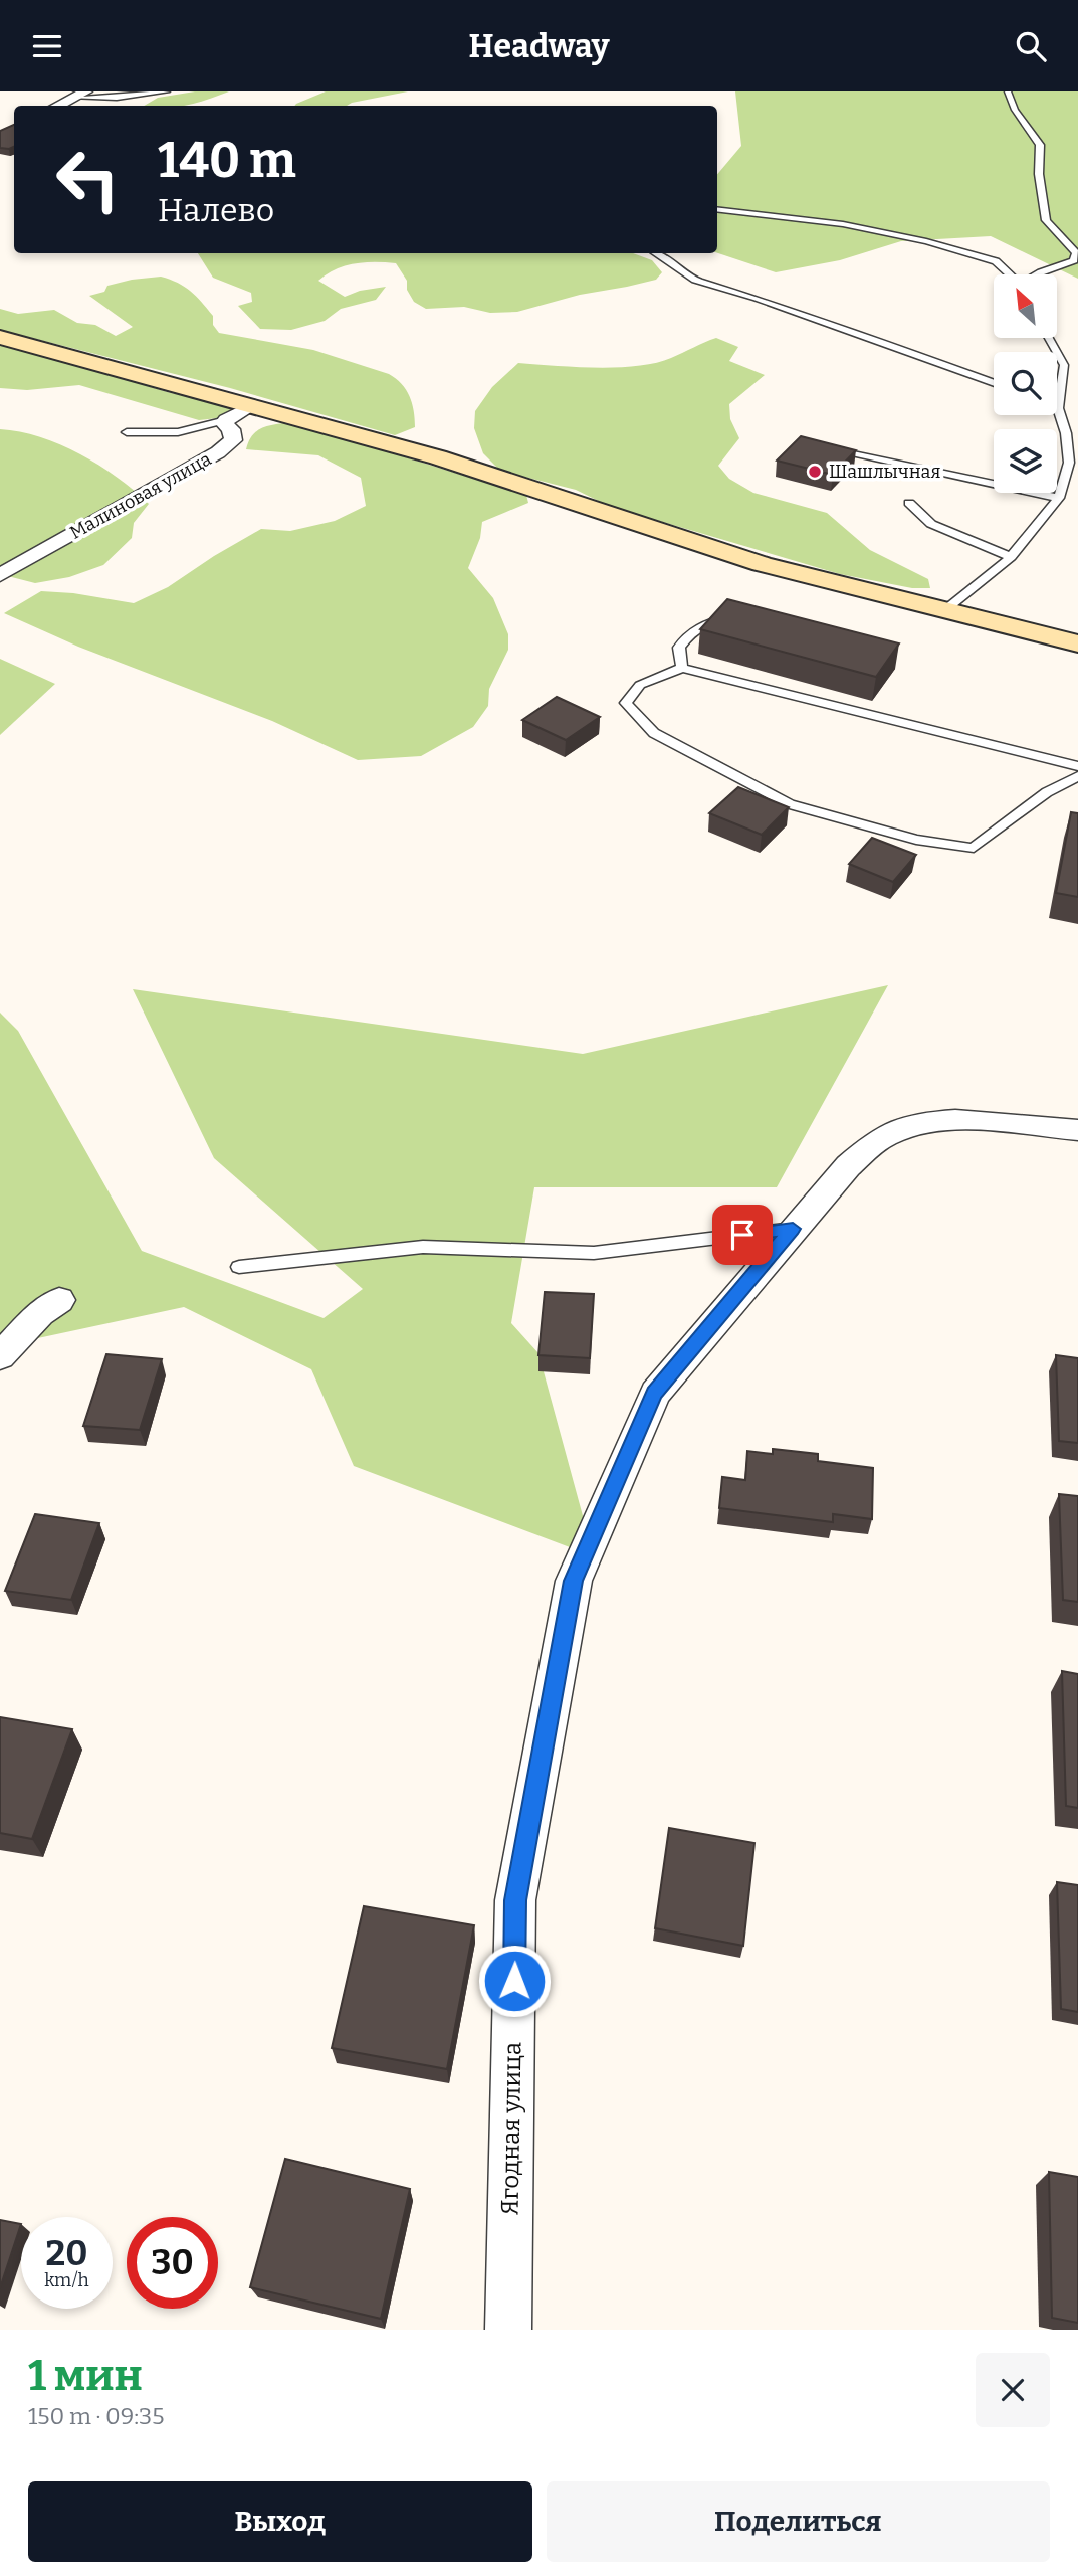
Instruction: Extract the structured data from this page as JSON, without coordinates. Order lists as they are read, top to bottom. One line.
{"streets":{"street":["Малиновая улица","Ягодная улица"]},"places":["Шашлычная"],"north":"top left","page":{"header":"Headway","turn":["140 m","Налево"],"speed":"20 km/h","limit":"30","heading":["1 мин","150 m · 09:35"],"buttons":["Выход","Поделиться"]}}
